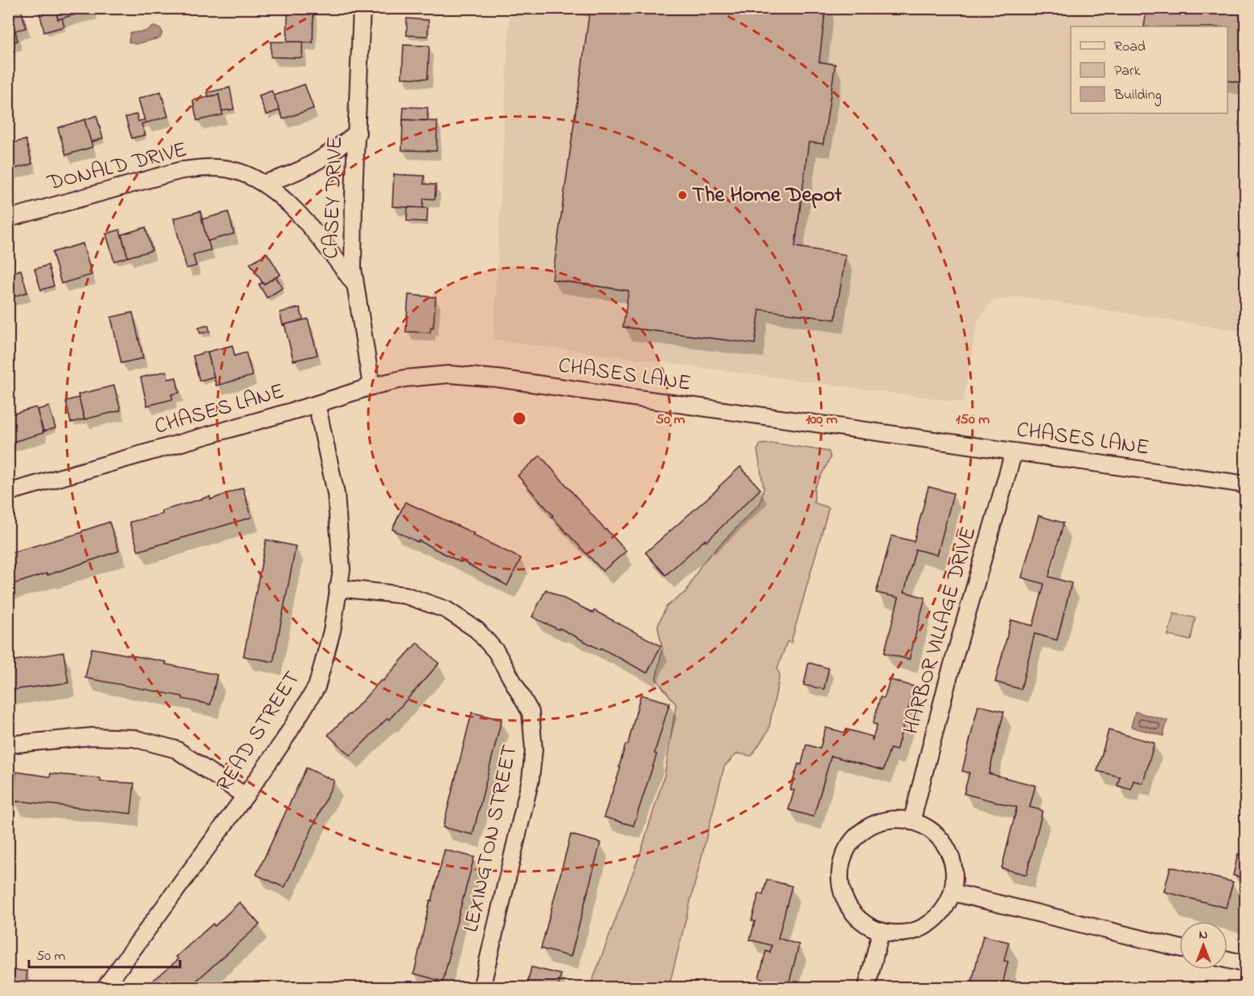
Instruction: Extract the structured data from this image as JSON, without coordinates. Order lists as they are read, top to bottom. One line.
{"streets":{"street":["DONALD DRIVE","CASEY DRIVE","CHASES LANE","HARBOR VILLAGE DRIVE","READ STREET","LEXINGTON STREET"]},"crossings":[["DONALD DRIVE","CASEY DRIVE"],["CASEY DRIVE","CHASES LANE"],["CHASES LANE","HARBOR VILLAGE DRIVE"],["CHASES LANE","READ STREET"],["READ STREET","LEXINGTON STREET"]],"places":["The Home Depot"],"legend":["Road","Park","Building"],"scale_bar":"50 m","north":"top","rings":["50 m","100 m","150 m"]}
